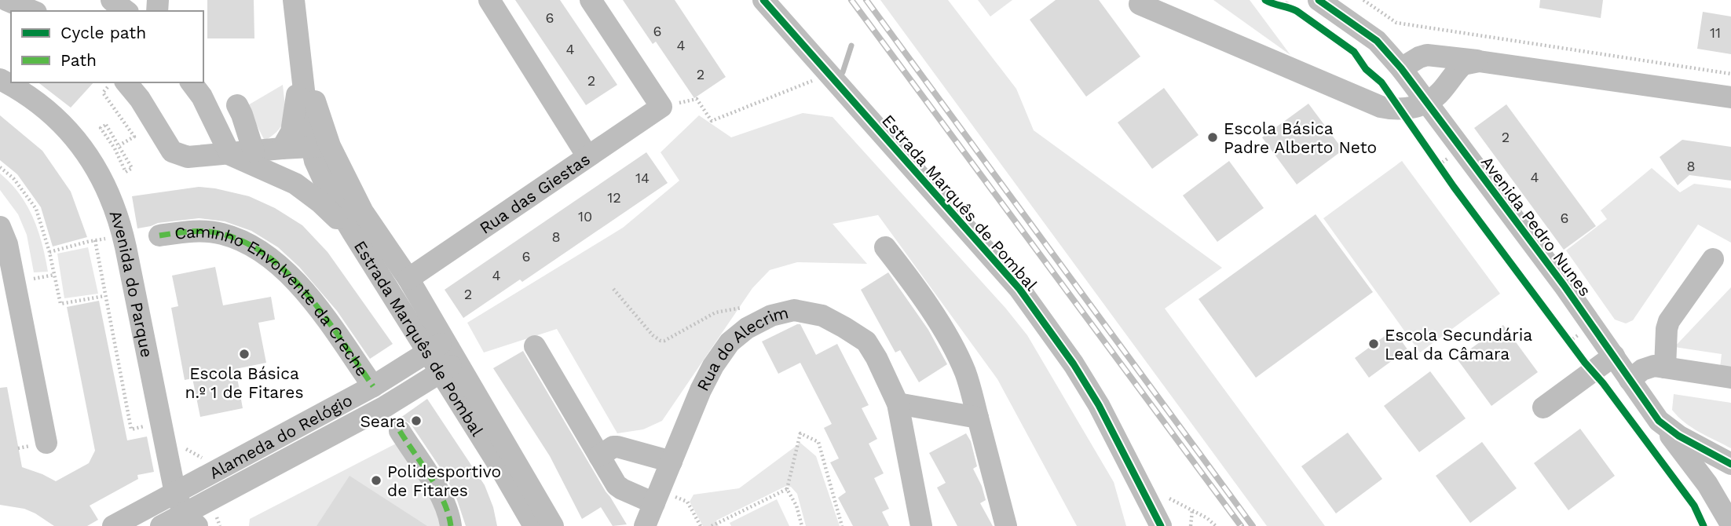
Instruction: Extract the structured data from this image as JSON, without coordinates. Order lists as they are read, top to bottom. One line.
{"streets":{"street":["Rua das Giestas","Estrada Marquês de Pombal","Avenida Pedro Nunes","Avenida do Parque","Caminho Envolvente da Creche","Rua do Alecrim","Alameda do Relógio"]},"crossings":[["Rua das Giestas","Estrada Marquês de Pombal"],["Estrada Marquês de Pombal","Alameda do Relógio"],["Avenida do Parque","Alameda do Relógio"],["Caminho Envolvente da Creche","Alameda do Relógio"]],"places":["Escola Básica Padre Alberto Neto","Escola Secundária Leal da Câmara","Escola Básica n.º 1 de Fitares","Seara","Polidesportivo de Fitares"],"house_numbers":["6","6","11","4","4","2","2","2","8","4","14","12","10","6","8","6","4","2"],"legend":["Cycle path","Path"]}
